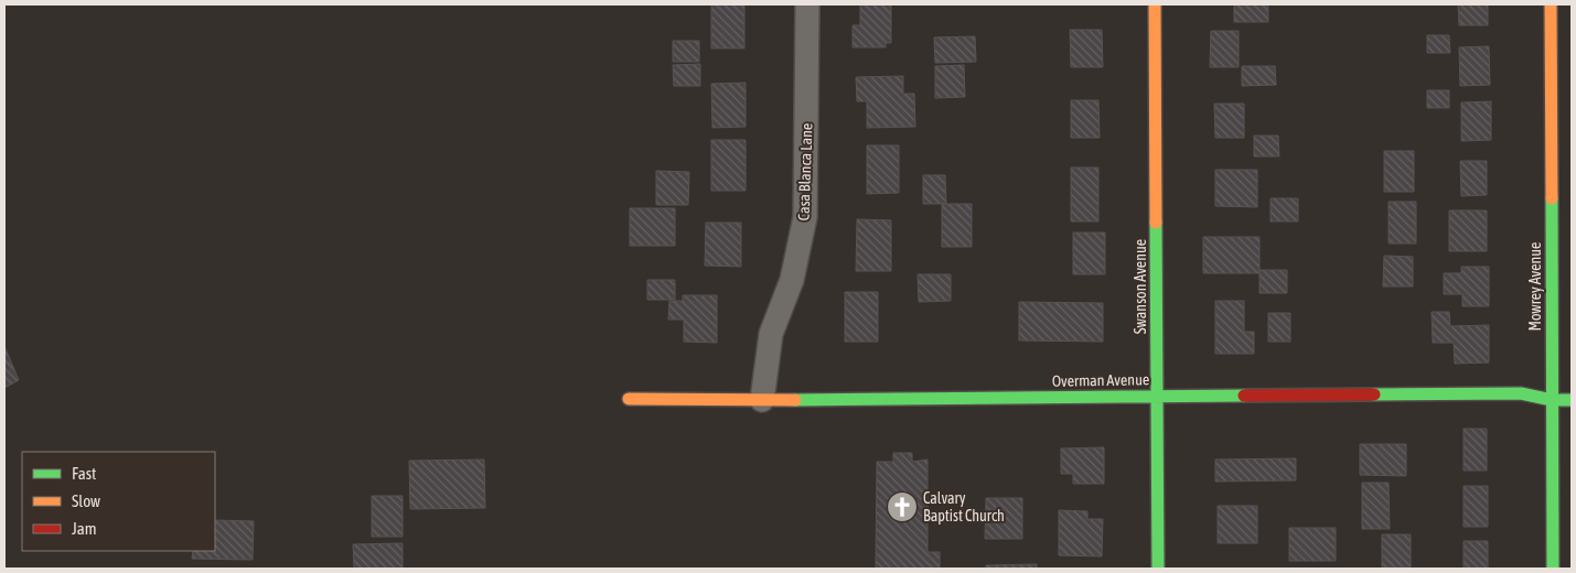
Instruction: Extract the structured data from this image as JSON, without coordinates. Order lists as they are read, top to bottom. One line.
{"streets":{"street":["Casa Blanca Lane","Swanson Avenue","Mowrey Avenue","Overman Avenue"]},"crossings":[["Casa Blanca Lane","Overman Avenue"],["Swanson Avenue","Overman Avenue"],["Mowrey Avenue","Overman Avenue"]],"places":{"church":["Calvary Baptist Church"]},"legend":["Fast","Slow","Jam"]}
